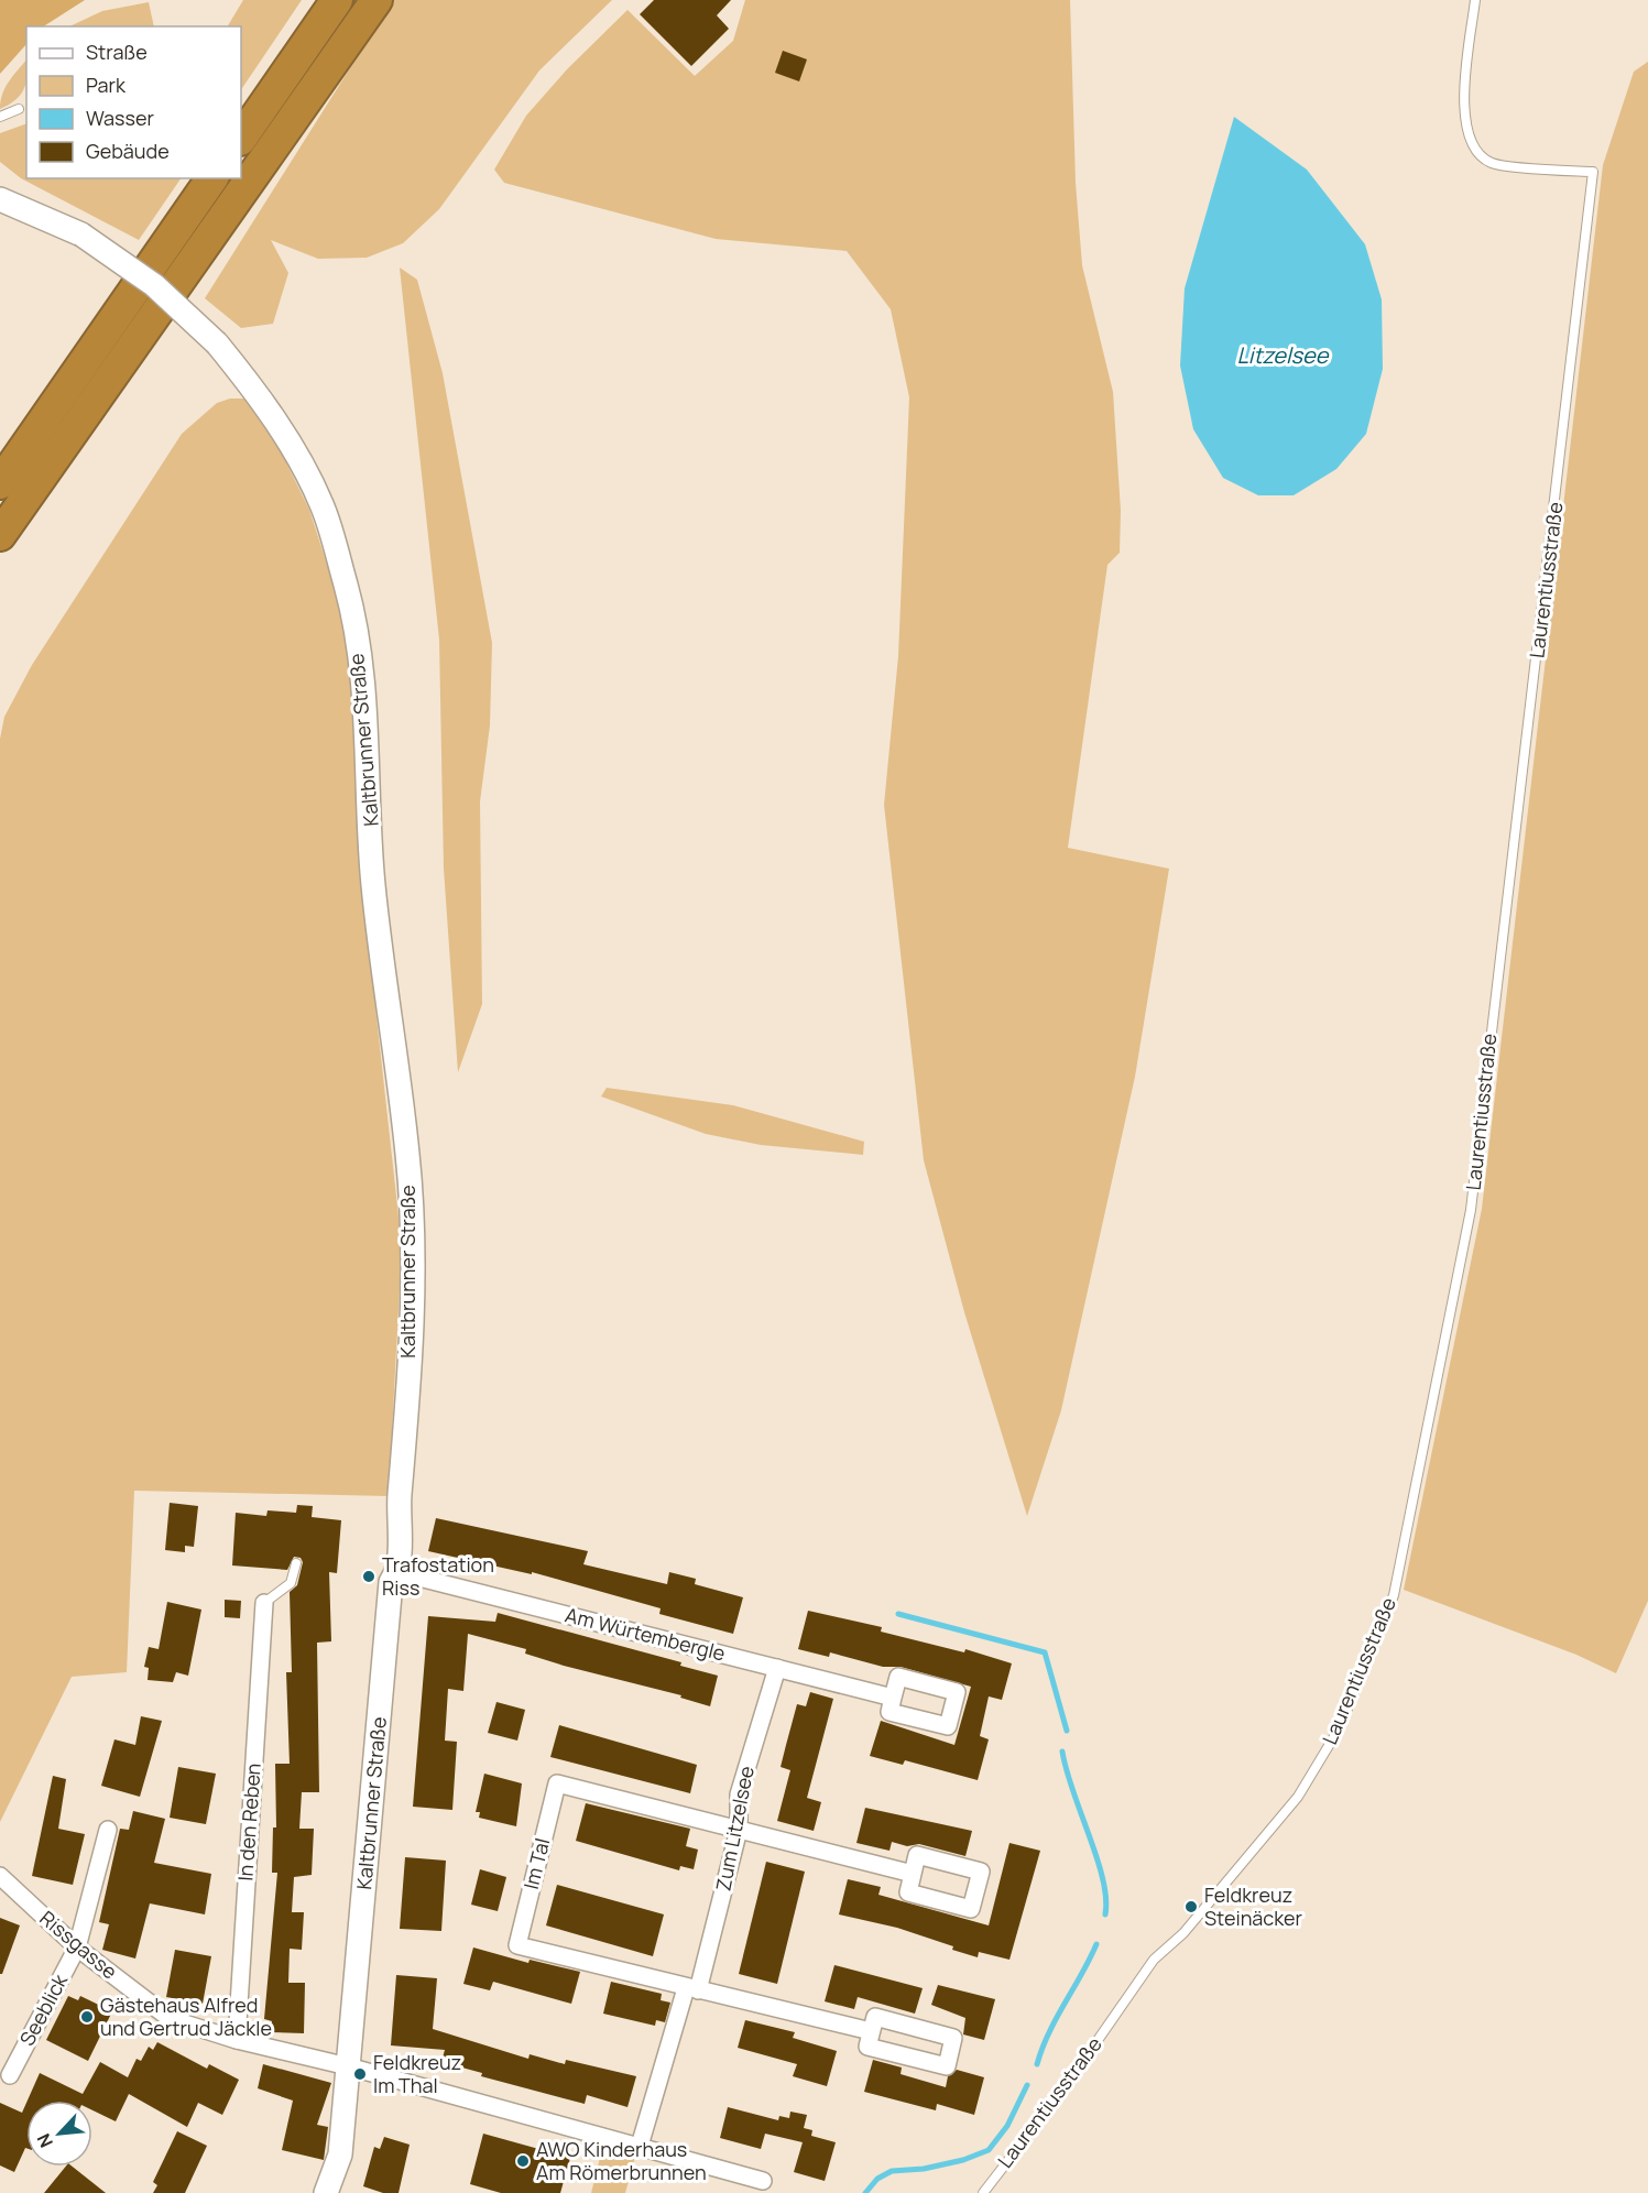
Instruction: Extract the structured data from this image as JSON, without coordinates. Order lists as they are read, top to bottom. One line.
{"streets":{"street":["Kaltbrunner Straße","Am Würtembergle","In den Reben","Zum Litzelsee","Im Tal","Rissgasse","Seeblick"],"lane":["Laurentiusstraße"]},"crossings":[["Kaltbrunner Straße","Am Würtembergle"],["Kaltbrunner Straße","Rissgasse"],["Am Würtembergle","Zum Litzelsee"],["In den Reben","Rissgasse"],["Zum Litzelsee","Im Tal"],["Zum Litzelsee","Rissgasse"],["Rissgasse","Seeblick"]],"water":["Litzelsee"],"places":["Trafostation Riss","Feldkreuz Steinäcker","Gästehaus Alfred und Gertrud Jäckle","Feldkreuz Im Thal","AWO Kinderhaus Am Römerbrunnen"],"legend":["Straße","Park","Wasser","Gebäude"],"north":"bottom left"}
